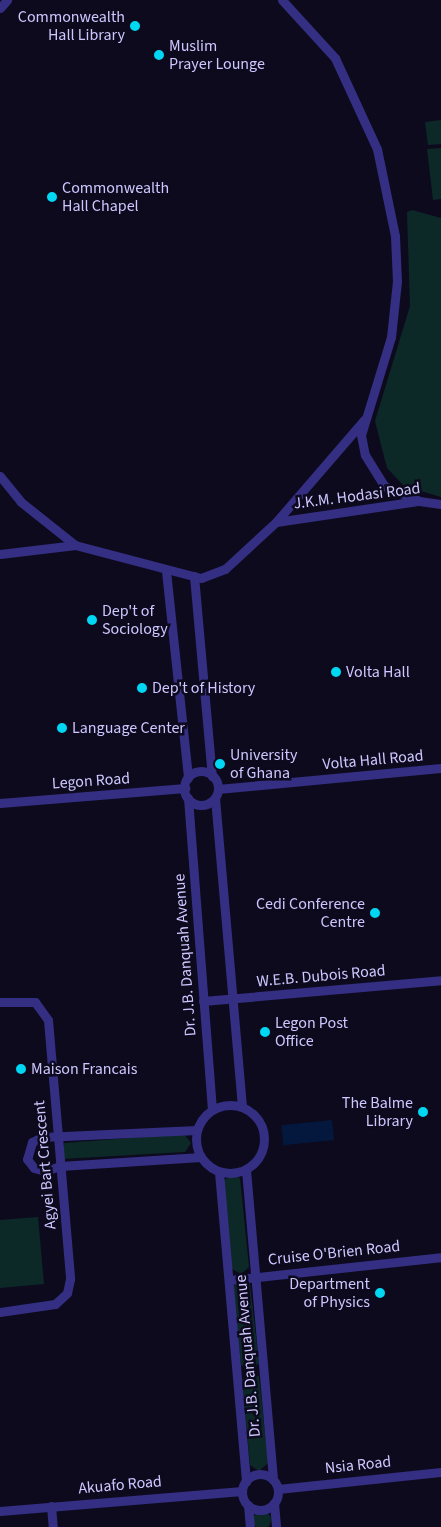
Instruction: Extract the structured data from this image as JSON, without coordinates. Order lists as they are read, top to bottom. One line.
{"streets":{"street":["J.K.M. Hodasi Road","Volta Hall Road","Legon Road","Dr. J.B. Danquah Avenue","W.E.B. Dubois Road","Agyei Bart Crescent","Cruise O'Brien Road","Nsia Road","Akuafo Road"]},"crossings":[["Volta Hall Road","Legon Road"],["Volta Hall Road","Dr. J.B. Danquah Avenue"],["Legon Road","Dr. J.B. Danquah Avenue"],["Dr. J.B. Danquah Avenue","W.E.B. Dubois Road"],["Dr. J.B. Danquah Avenue","Cruise O'Brien Road"],["Dr. J.B. Danquah Avenue","Nsia Road"],["Dr. J.B. Danquah Avenue","Akuafo Road"],["Nsia Road","Akuafo Road"]],"places":["Commonwealth Hall Library","Muslim Prayer Lounge","Commonwealth Hall Chapel","Dep't of Sociology","Volta Hall","Dep't of History","Language Center","University of Ghana","Cedi Conference Centre","Legon Post Office","Maison Francais","The Balme Library","Department of Physics"]}
